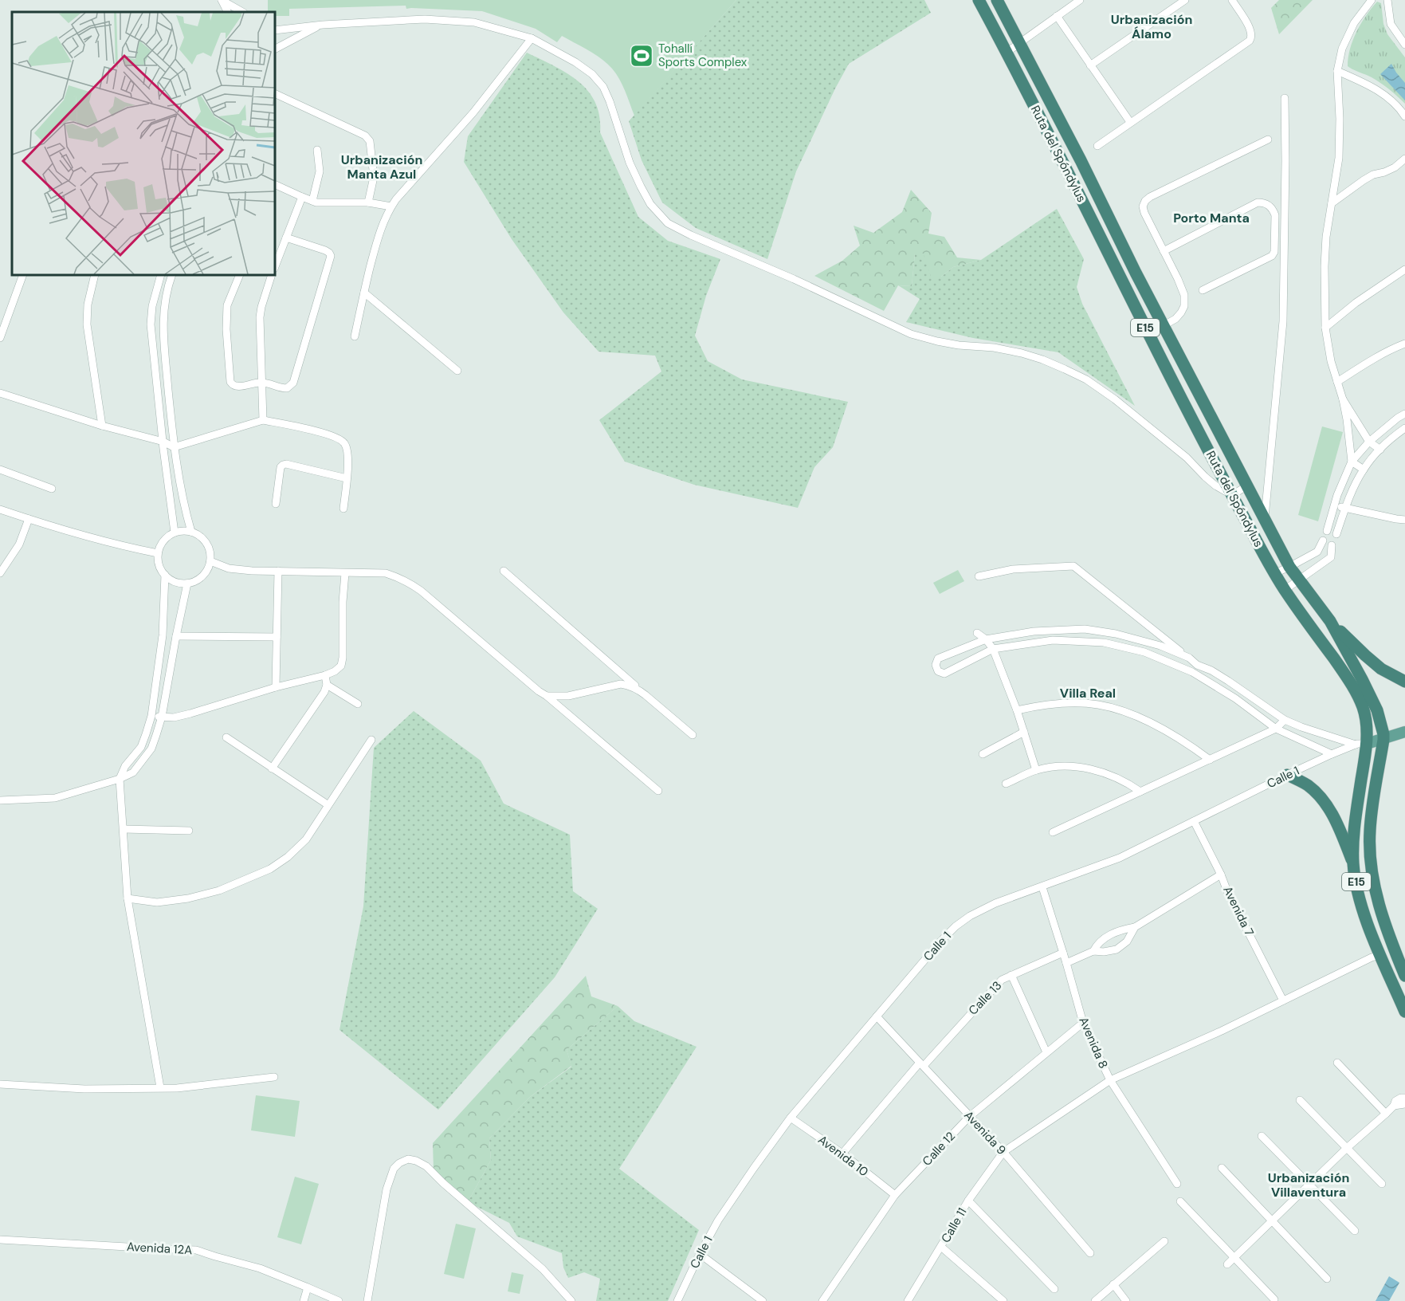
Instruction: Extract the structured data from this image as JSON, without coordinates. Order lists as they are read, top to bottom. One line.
{"streets":{"highway":["Ruta del Spóndylus","E15"],"street":["Calle 1","Avenida 7","Calle 13","Avenida 8","Avenida 9","Calle 12","Avenida 10","Calle 11","Avenida 12A"]},"crossings":[["Ruta del Spóndylus","Calle 1"],["Calle 1","Avenida 7"],["Calle 1","Avenida 8"],["Calle 1","Avenida 9"],["Calle 1","Avenida 10"],["Calle 13","Avenida 8"],["Calle 13","Avenida 9"],["Calle 13","Avenida 10"],["Avenida 8","Calle 12"],["Avenida 9","Calle 12"],["Avenida 9","Calle 11"],["Calle 12","Avenida 10"]],"districts":["Urbanización Álamo","Urbanización Manta Azul","Porto Manta","Villa Real","Urbanización Villaventura"],"places":{"sports":["Tohallí Sports Complex"]}}
